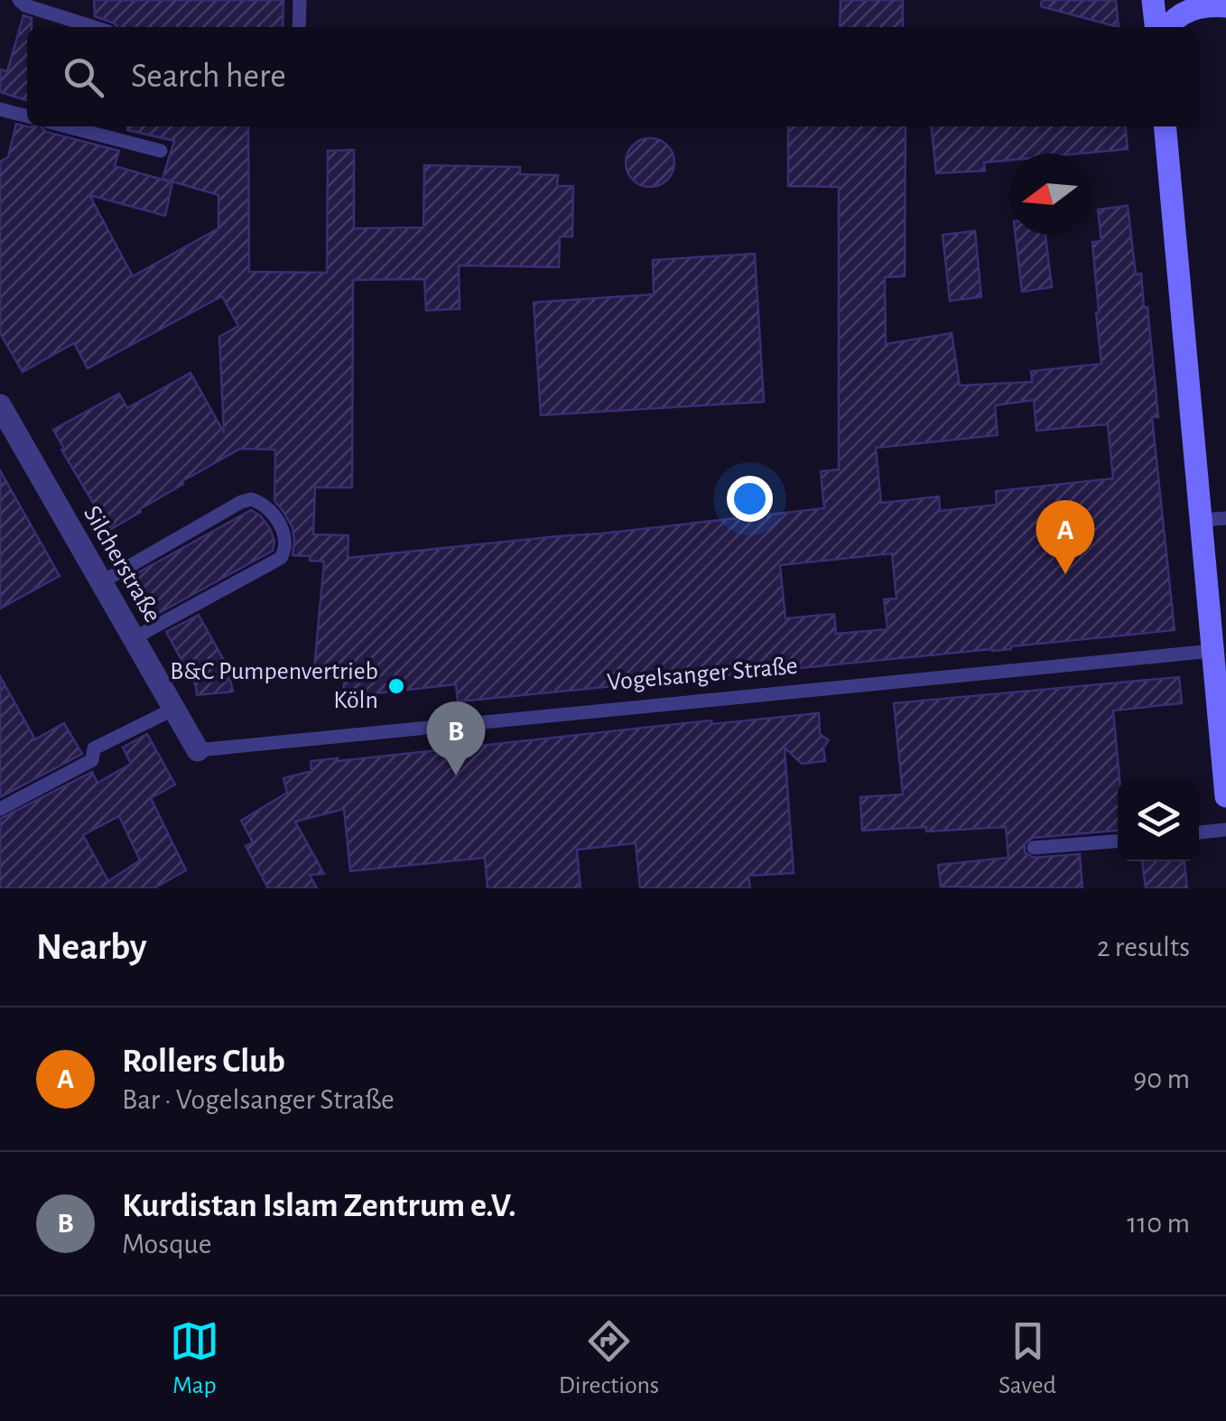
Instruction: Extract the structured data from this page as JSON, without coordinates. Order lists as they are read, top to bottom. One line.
{"streets":{"street":["Silcherstraße"],"lane":["Vogelsanger Straße"]},"crossings":[["Silcherstraße","Vogelsanger Straße"]],"places":["B&C Pumpenvertrieb Köln"],"north":"left","page":{"search":"Search here","pins":["A","B"],"heading":["Nearby","2 results"],"list":[{"mark":"A","name":"Rollers Club","note":"Bar · Vogelsanger Straße","value":"90 m"},{"mark":"B","name":"Kurdistan Islam Zentrum e.V.","note":"Mosque","value":"110 m"}],"nav":["Map","Directions","Saved"]}}
